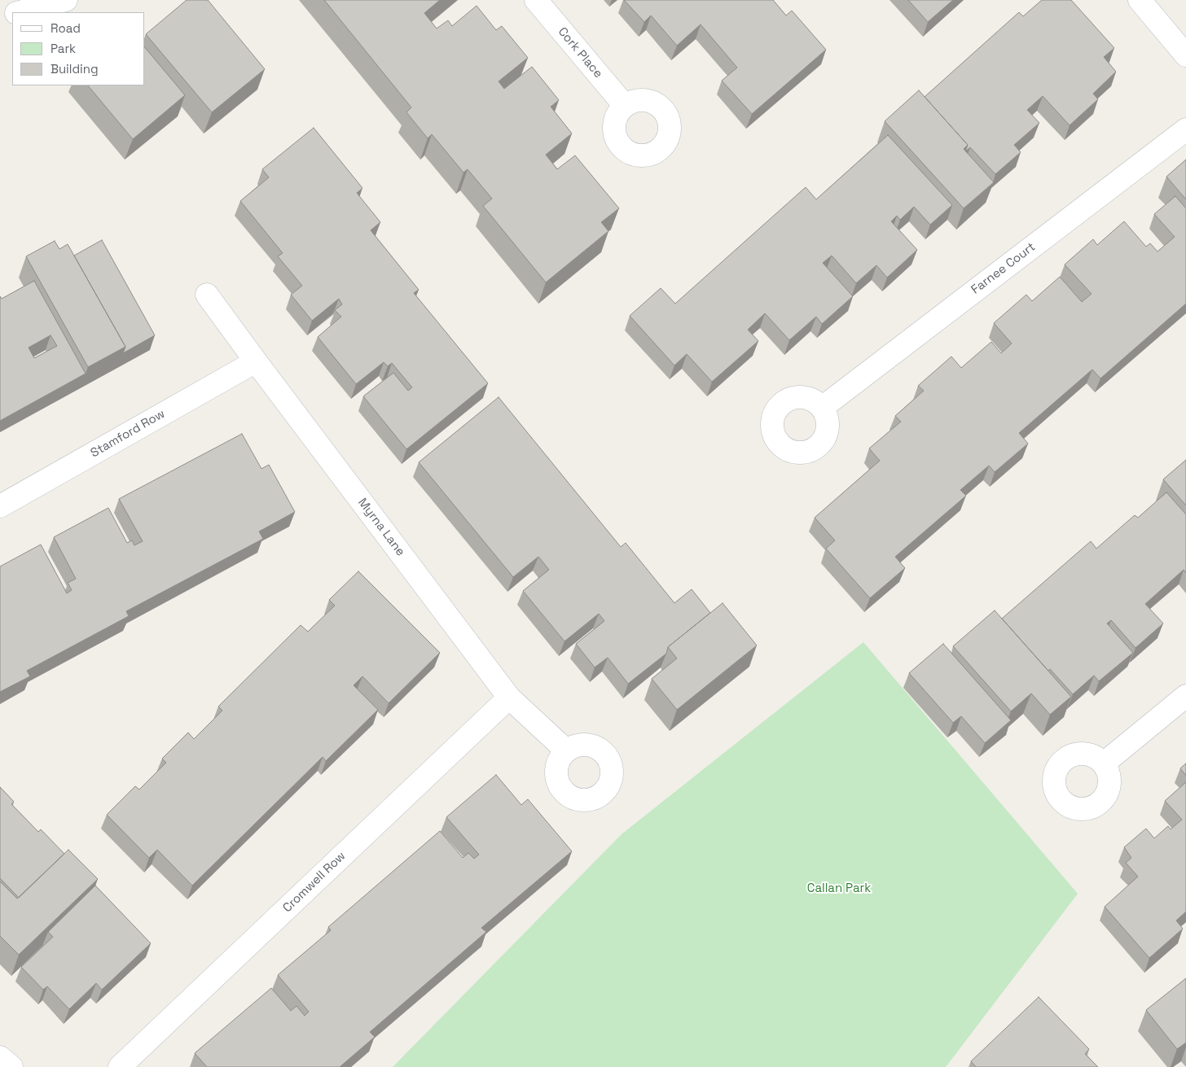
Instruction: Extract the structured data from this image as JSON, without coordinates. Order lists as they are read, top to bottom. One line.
{"streets":{"street":["Cork Place","Farnee Court","Stamford Row","Myrna Lane","Cromwell Row"]},"crossings":[["Stamford Row","Myrna Lane"],["Myrna Lane","Cromwell Row"]],"parks":["Callan Park"],"legend":["Road","Park","Building"]}
